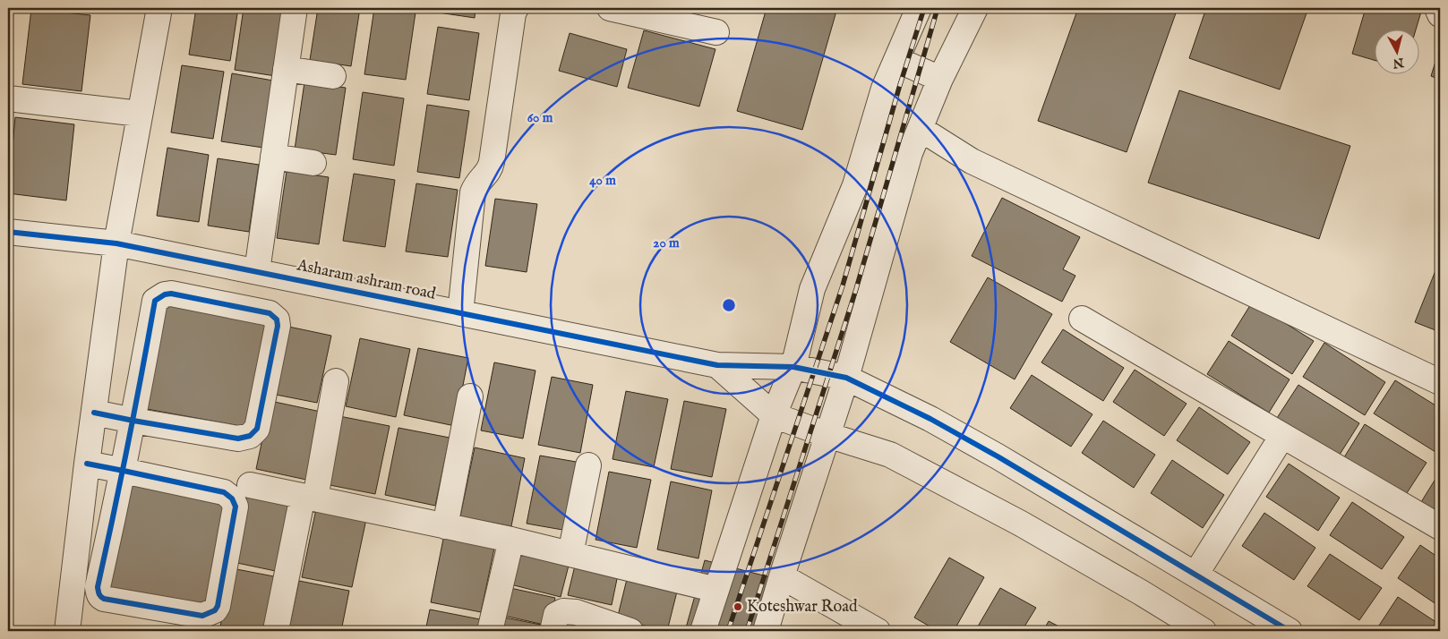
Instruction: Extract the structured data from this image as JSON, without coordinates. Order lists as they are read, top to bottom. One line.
{"streets":{"street":["Asharam ashram road"]},"places":["Koteshwar Road"],"north":"bottom","rings":["60 m","40 m","20 m"]}
